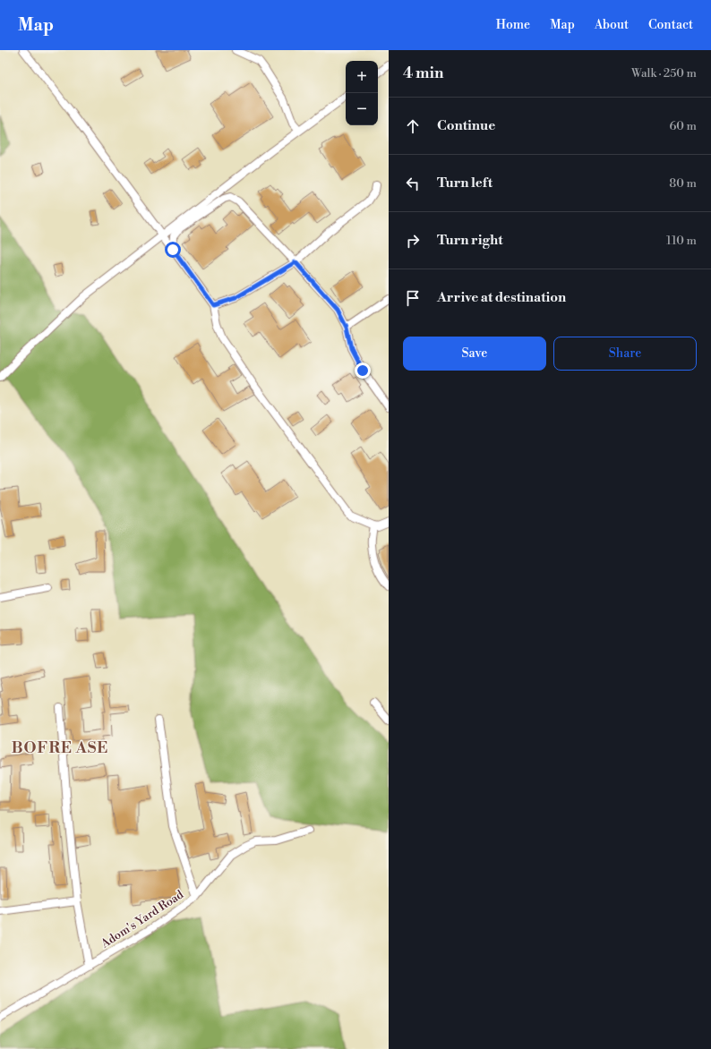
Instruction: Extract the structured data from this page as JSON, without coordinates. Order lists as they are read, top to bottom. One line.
{"streets":{"street":["Adom's Yard Road"]},"districts":["BOFRE ASE"],"page":{"header":"Map","nav":["Home","Map","About","Contact"],"heading":["4 min","Walk · 250 m"],"map_buttons":["+","−"],"list":[["Continue","60 m"],["Turn left","80 m"],["Turn right","110 m"],"Arrive at destination"],"buttons":["Save","Share"]}}
